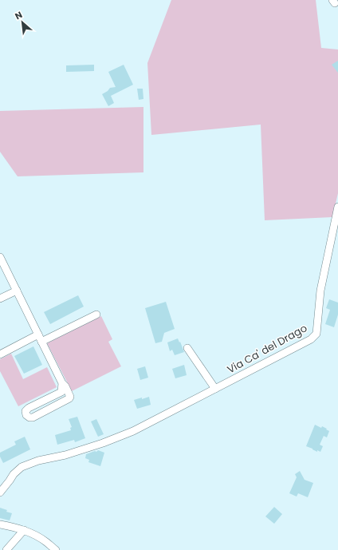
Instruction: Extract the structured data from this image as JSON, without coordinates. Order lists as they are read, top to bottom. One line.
{"streets":{"street":["Via Ca' del Drago"]},"north":"top left"}
